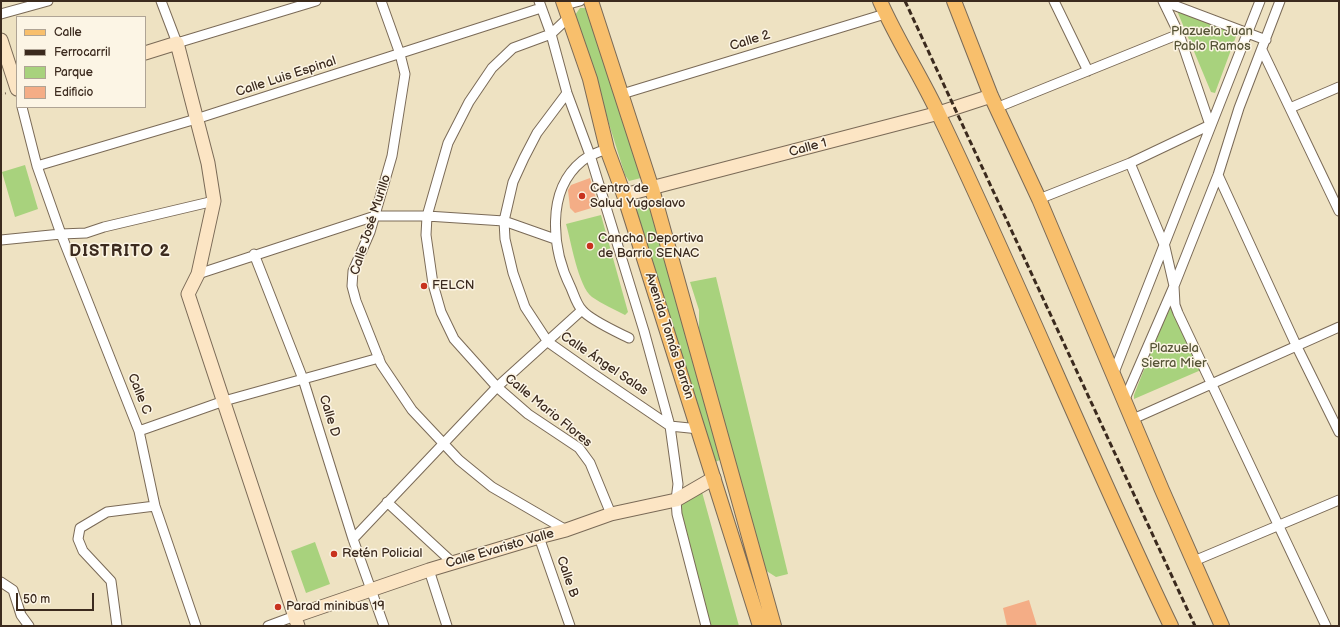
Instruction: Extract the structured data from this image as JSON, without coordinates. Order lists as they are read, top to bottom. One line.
{"streets":{"main road":["Avenida Tomás Barrón"],"street":["Calle 2","Calle Luis Espinal","Calle 1","Calle José Murillo","Calle Ángel Salas","Calle C","Calle Mario Flores","Calle D","Calle Evaristo Valle","Calle B"]},"crossings":[["Calle 2","Avenida Tomás Barrón"],["Calle Luis Espinal","Calle José Murillo"],["Calle Luis Espinal","Calle C"],["Calle 1","Avenida Tomás Barrón"],["Calle José Murillo","Calle Evaristo Valle"],["Avenida Tomás Barrón","Calle Ángel Salas"],["Avenida Tomás Barrón","Calle Mario Flores"],["Avenida Tomás Barrón","Calle Evaristo Valle"],["Calle Mario Flores","Calle Evaristo Valle"],["Calle D","Calle Evaristo Valle"],["Calle Evaristo Valle","Calle B"]],"districts":["DISTRITO 2"],"parks":["Plazuela Juan Pablo Ramos","Plazuela Sierra Mier"],"places":["Centro de Salud Yugoslavo","Cancha Deportiva de Barrio SENAC","FELCN","Retén Policial","Parad minibus 19"],"legend":["Calle","Ferrocarril","Parque","Edificio"],"scale_bar":"50 m"}
